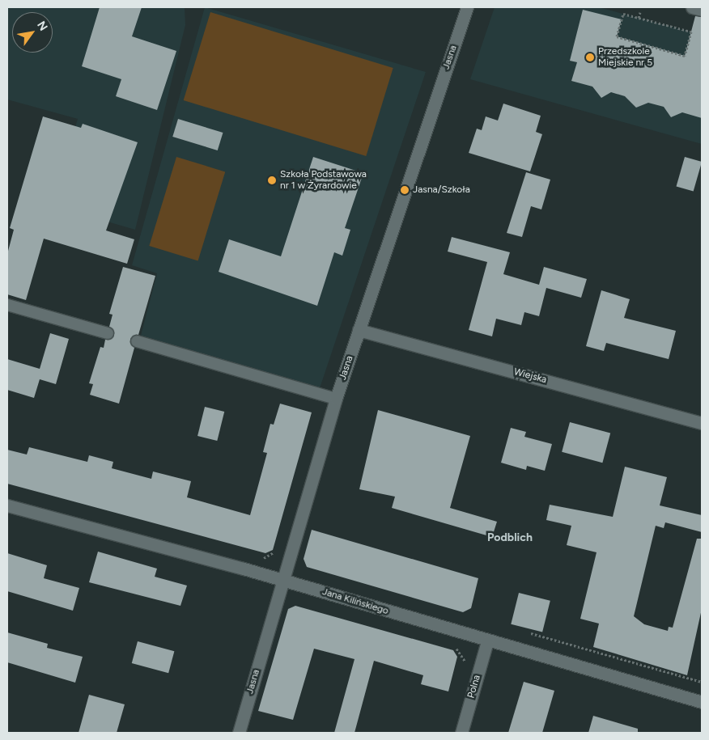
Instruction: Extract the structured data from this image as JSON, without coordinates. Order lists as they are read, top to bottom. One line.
{"streets":{"street":["Jasna","Wiejska","Jana Kilińskiego","Polna"]},"crossings":[["Jasna","Wiejska"],["Jasna","Jana Kilińskiego"],["Jana Kilińskiego","Polna"]],"districts":["Podblich"],"places":["Przedszkole Miejskie nr 5","Szkoła Podstawowa nr 1 w Żyrardowie","Jasna/Szkoła"],"north":"top right"}
